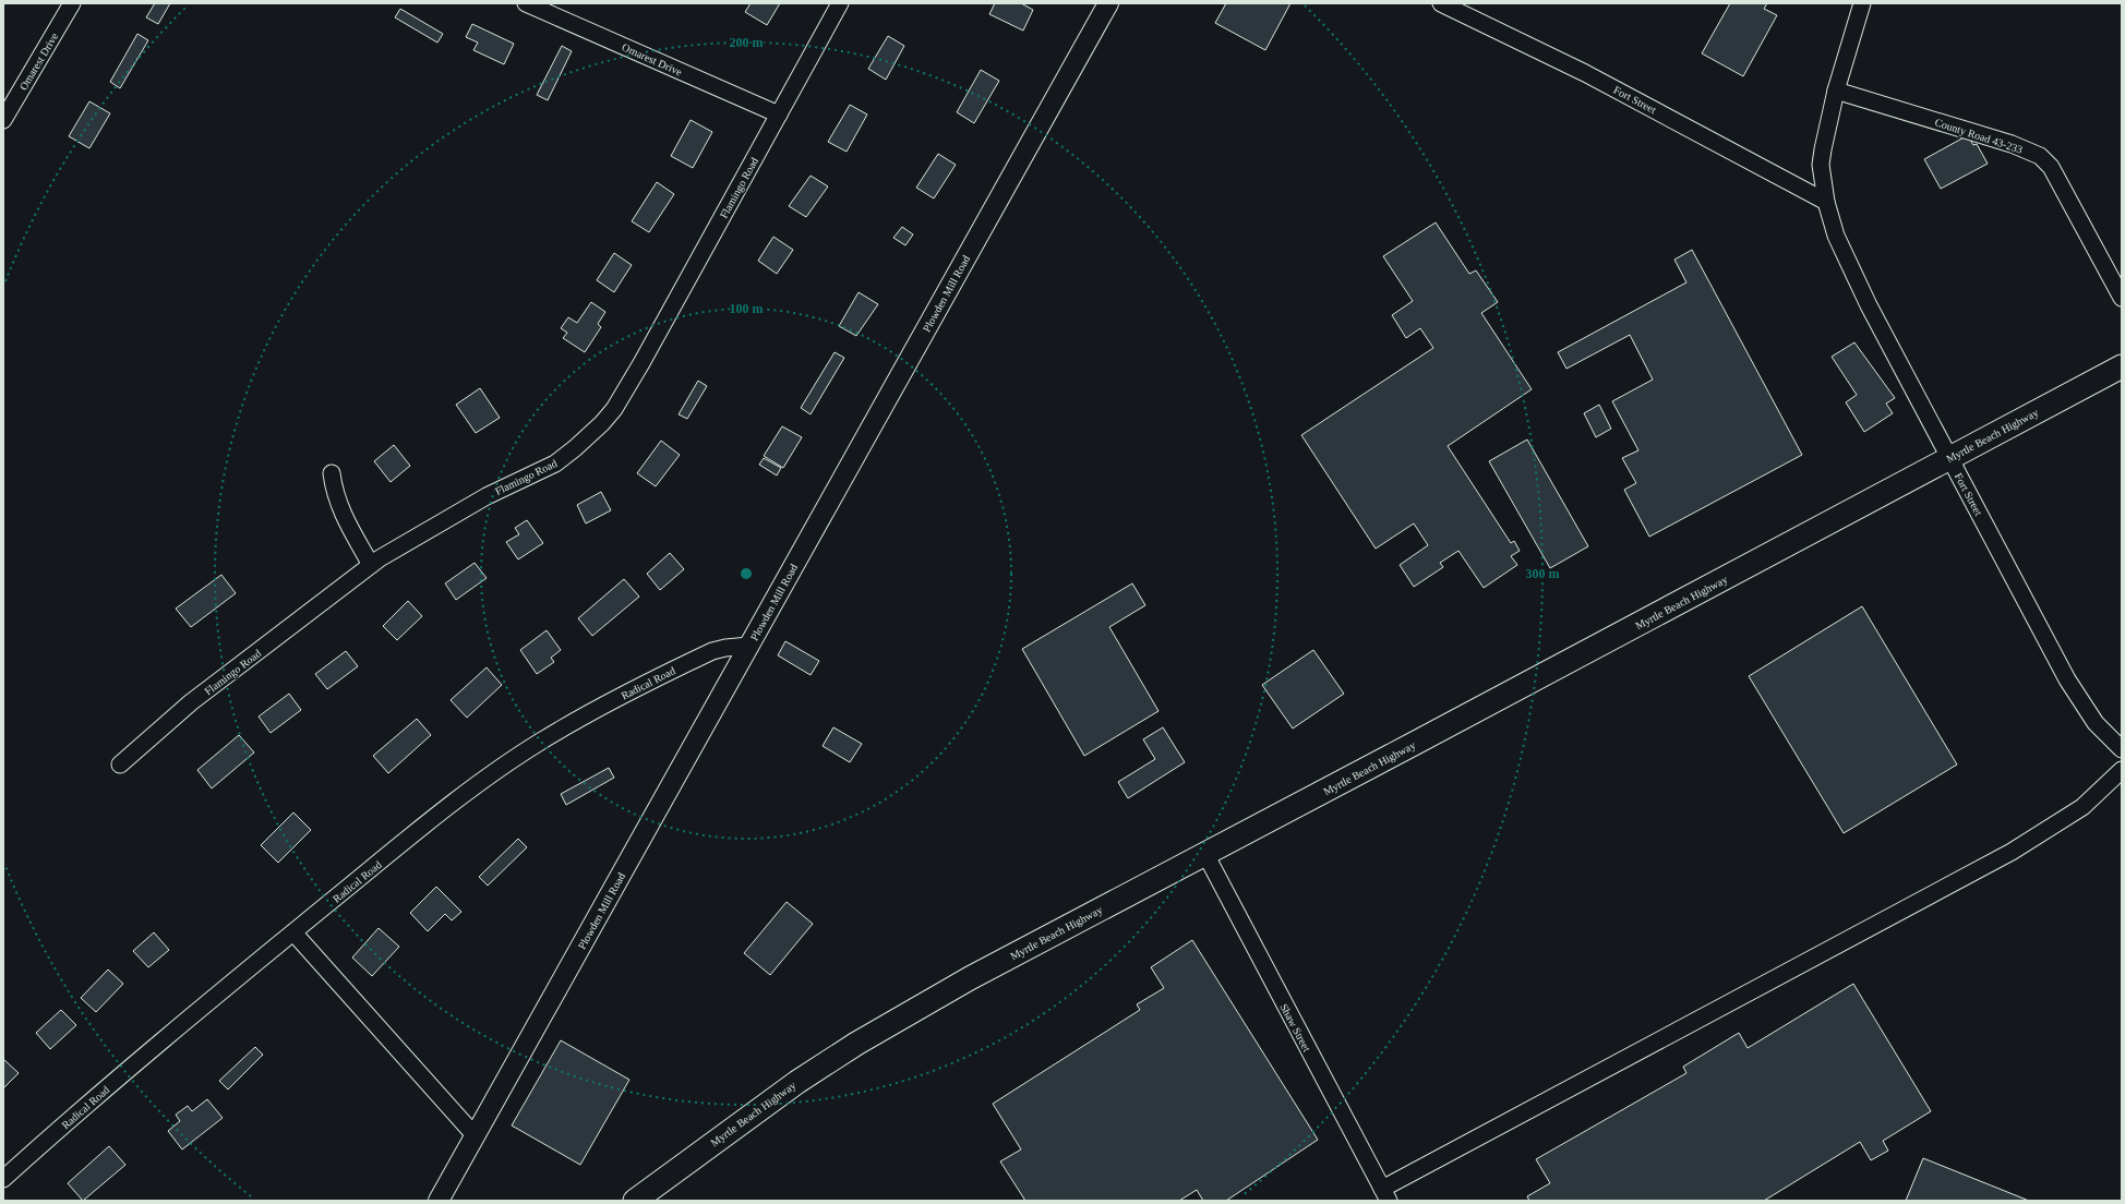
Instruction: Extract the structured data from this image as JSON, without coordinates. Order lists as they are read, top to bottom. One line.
{"streets":{"main road":["Myrtle Beach Highway"],"street":["Omarest Drive","Fort Street","County Road 43-233","Flamingo Road","Plowden Mill Road","Radical Road","Shaw Street"]},"crossings":[["Omarest Drive","Flamingo Road"],["Fort Street","County Road 43-233"],["Fort Street","Myrtle Beach Highway"],["Plowden Mill Road","Radical Road"],["Myrtle Beach Highway","Shaw Street"]],"rings":["200 m","100 m","300 m"]}
